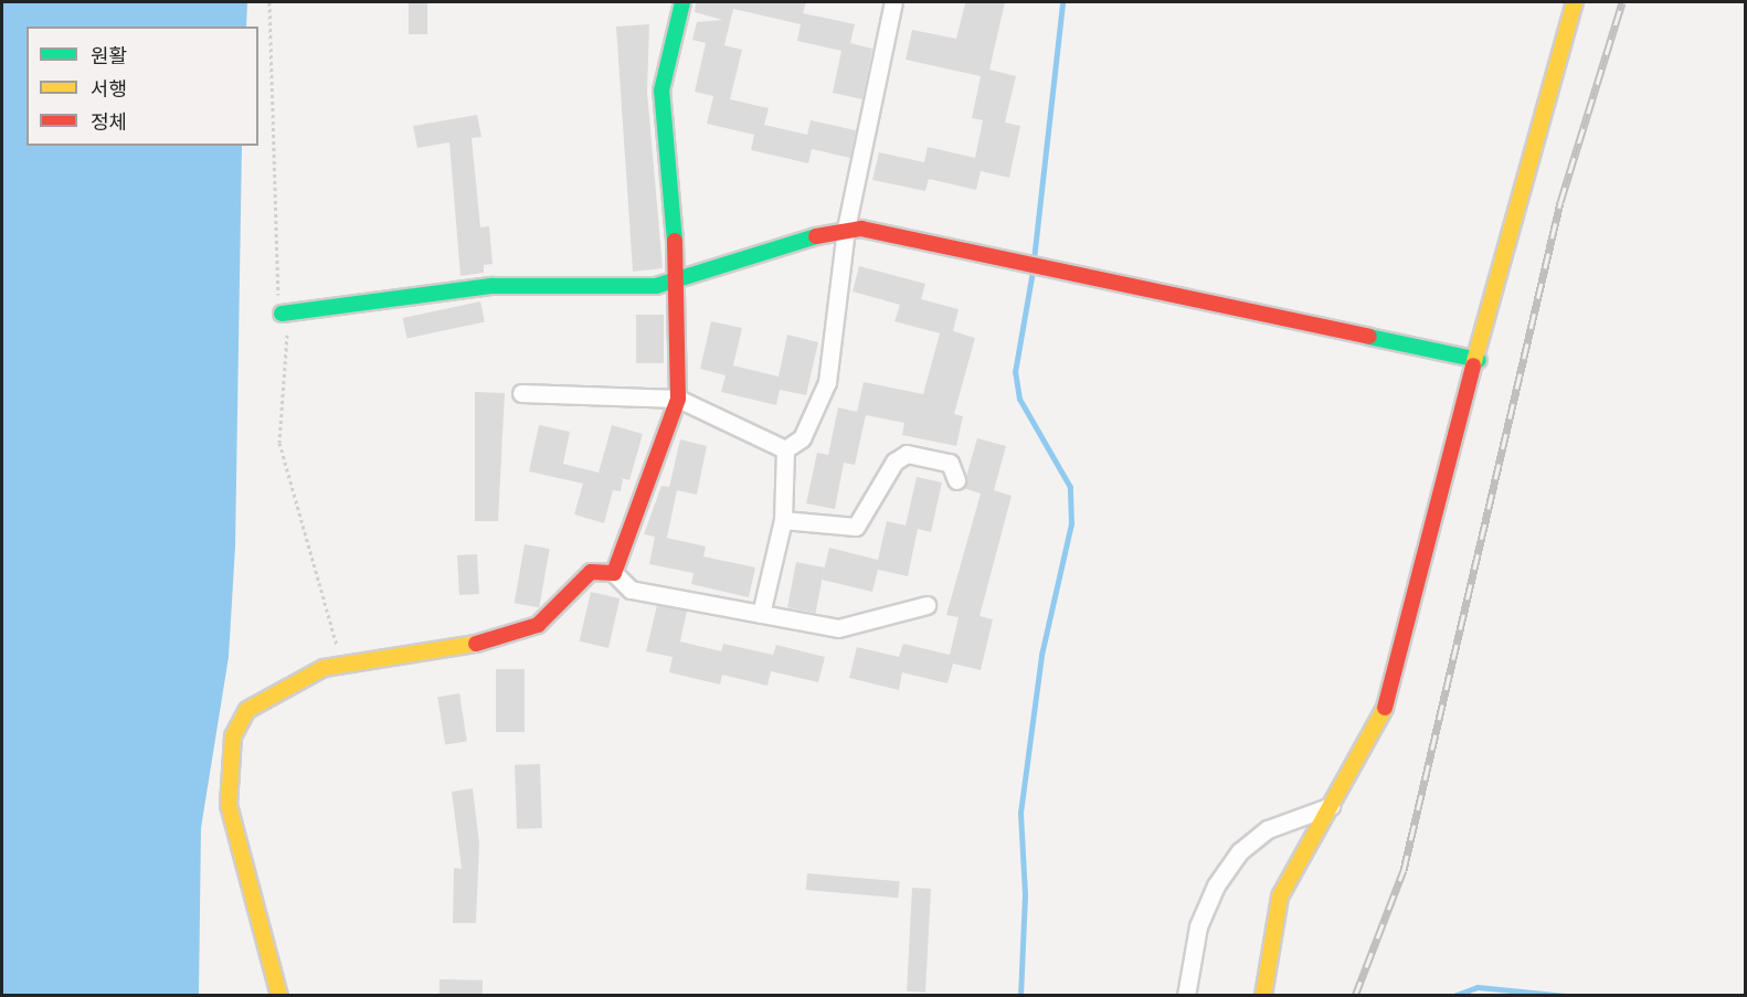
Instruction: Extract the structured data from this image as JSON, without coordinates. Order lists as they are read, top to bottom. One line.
{"legend":["원활","서행","정체"]}
